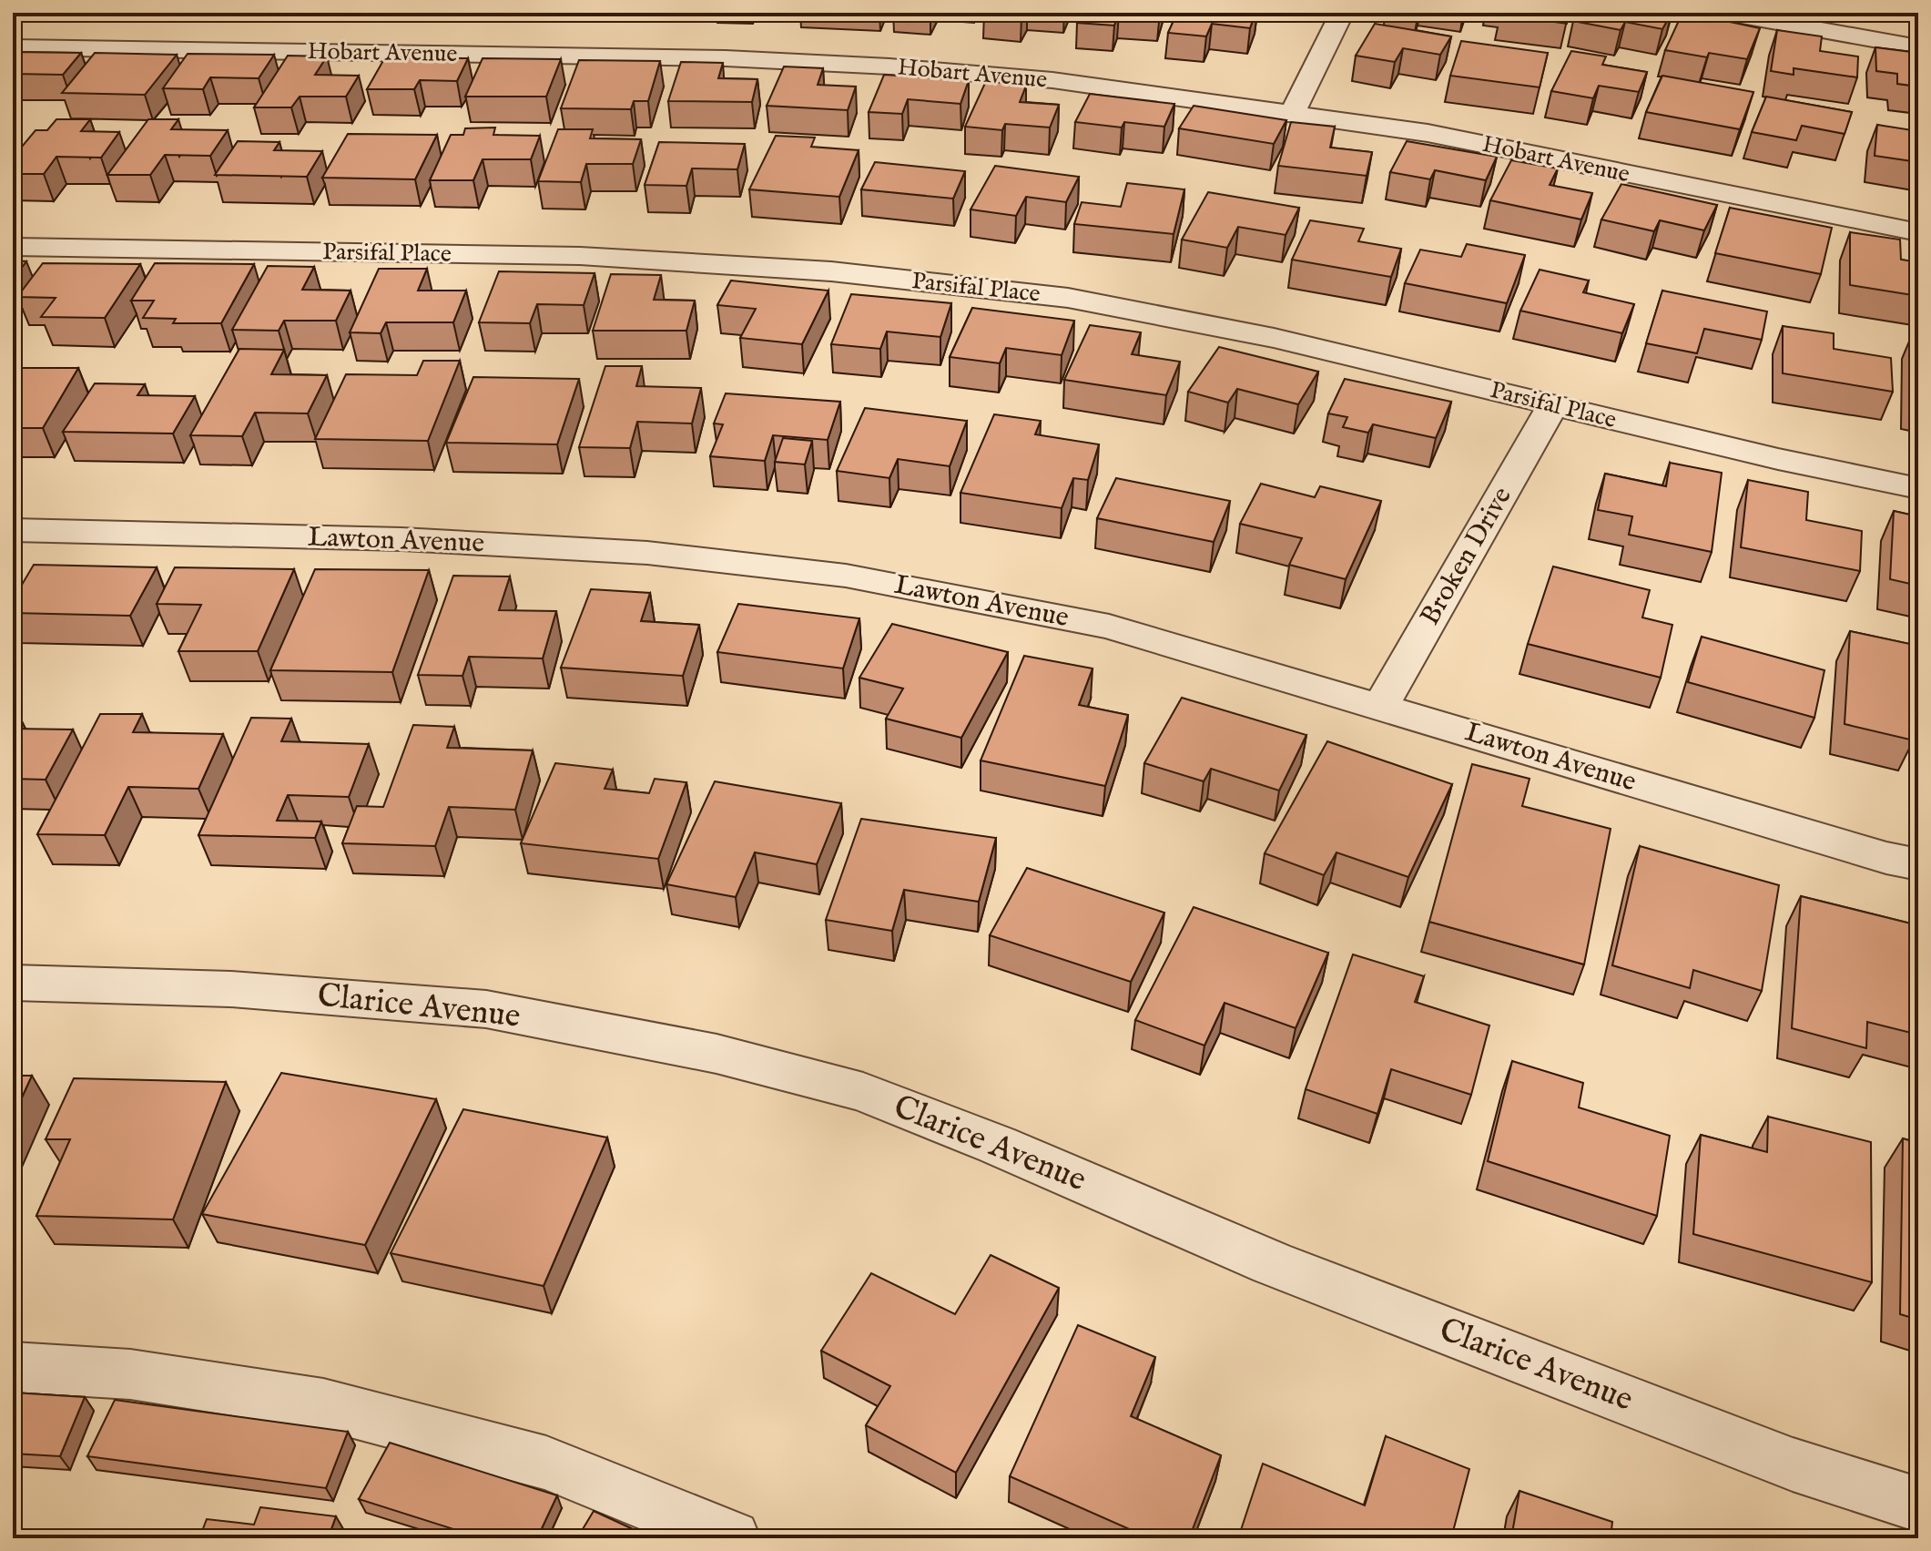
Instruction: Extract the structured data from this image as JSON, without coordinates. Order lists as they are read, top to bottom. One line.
{"streets":{"street":["Hobart Avenue","Parsifal Place","Lawton Avenue","Broken Drive","Clarice Avenue"]},"crossings":[["Parsifal Place","Broken Drive"],["Lawton Avenue","Broken Drive"]]}
